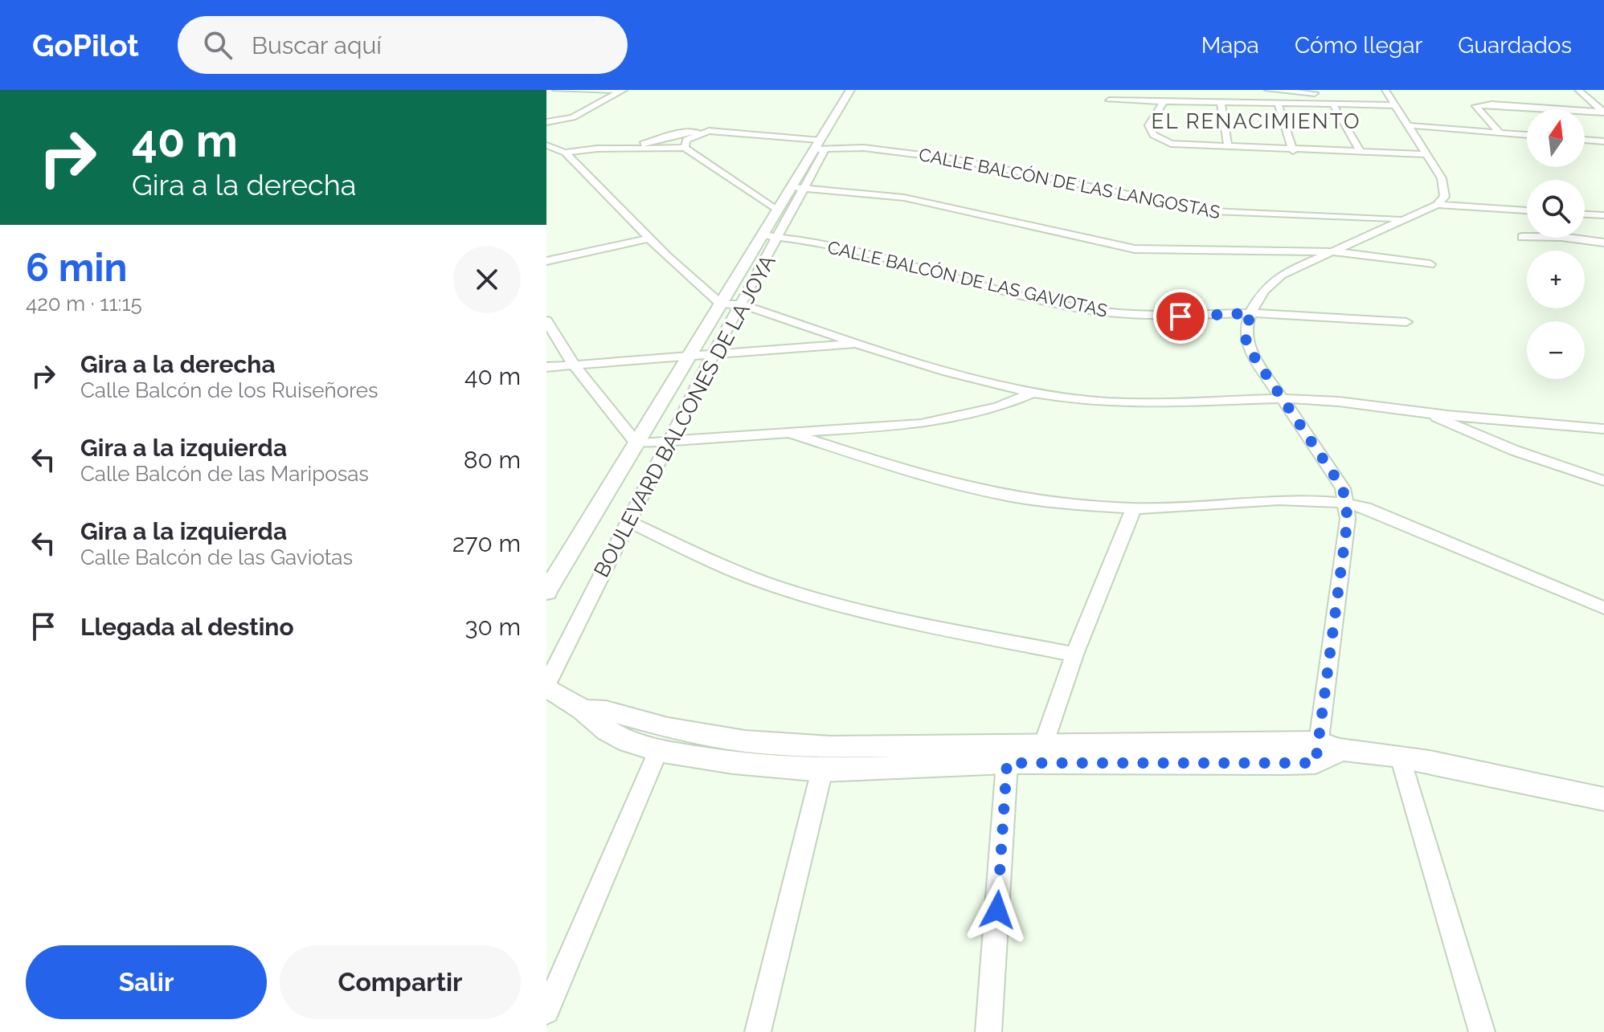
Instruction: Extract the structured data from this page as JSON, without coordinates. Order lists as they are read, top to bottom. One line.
{"streets":{"street":["CALLE BALCÓN DE LAS LANGOSTAS","CALLE BALCÓN DE LAS GAVIOTAS","BOULEVARD BALCONES DE LA JOYA"]},"crossings":[["CALLE BALCÓN DE LAS LANGOSTAS","BOULEVARD BALCONES DE LA JOYA"],["CALLE BALCÓN DE LAS GAVIOTAS","BOULEVARD BALCONES DE LA JOYA"]],"districts":["EL RENACIMIENTO"],"north":"top","page":{"header":"GoPilot","search":"Buscar aquí","nav":["Mapa","Cómo llegar","Guardados"],"turn":["40 m","Gira a la derecha"],"map_buttons":["+","−"],"heading":["6 min","420 m · 11:15"],"list":[{"name":"Gira a la derecha","note":"Calle Balcón de los Ruiseñores","value":"40 m"},{"name":"Gira a la izquierda","note":"Calle Balcón de las Mariposas","value":"80 m"},{"name":"Gira a la izquierda","note":"Calle Balcón de las Gaviotas","value":"270 m"},{"name":"Llegada al destino","value":"30 m"}],"buttons":["Salir","Compartir"]}}
